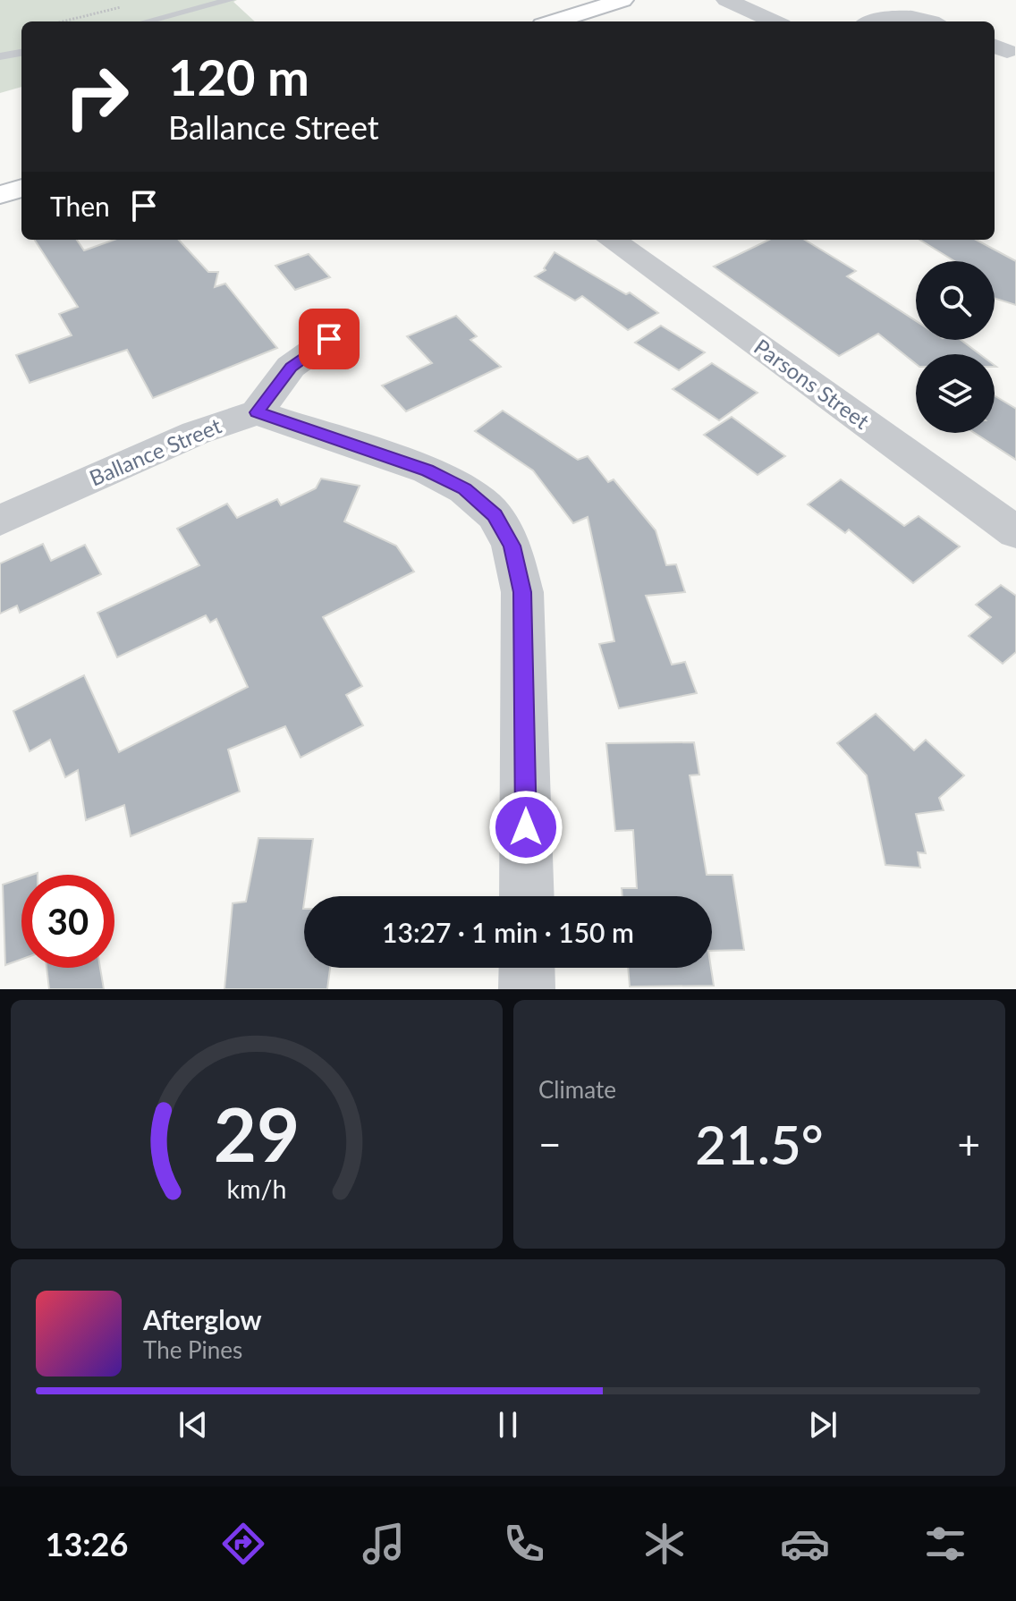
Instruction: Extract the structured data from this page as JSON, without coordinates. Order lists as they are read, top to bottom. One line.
{"streets":{"street":["Parsons Street","Ballance Street"]},"page":{"turn":["120 m","Ballance Street"],"then":"Then","limit":"30","trip":"13:27 · 1 min · 150 m","tile":"Climate","heat":["−","21.5°","+"],"song":["Afterglow","The Pines"],"tabs":"13:26","gauge":["29","km/h"]}}
